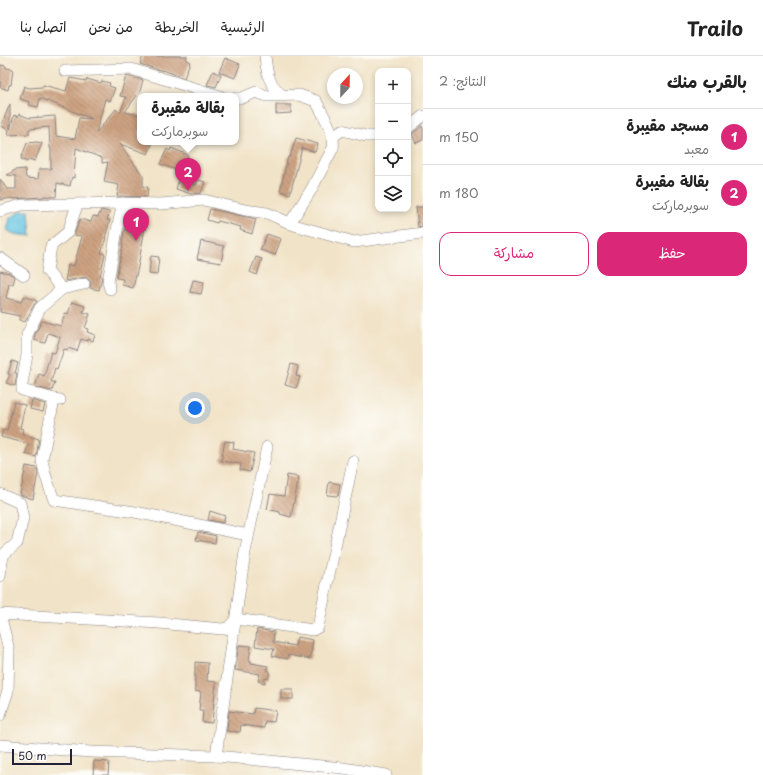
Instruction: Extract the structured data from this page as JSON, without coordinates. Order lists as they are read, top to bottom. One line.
{"scale_bar":"50 m","north":"top","page":{"header":"Trailo","nav":["الرئيسية","الخريطة","من نحن","اتصل بنا"],"heading":["بالقرب منك","النتائج: 2"],"map_buttons":["+","−"],"popup":["بقالة مقيبرة","سوبرماركت"],"list":[{"mark":"1","name":"مسجد مقيبرة","note":"معبد","value":"150 m"},{"mark":"2","name":"بقالة مقيبرة","note":"سوبرماركت","value":"180 m"}],"pins":["2","1"],"buttons":["حفظ","مشاركة"],"scale":"50 m"}}
